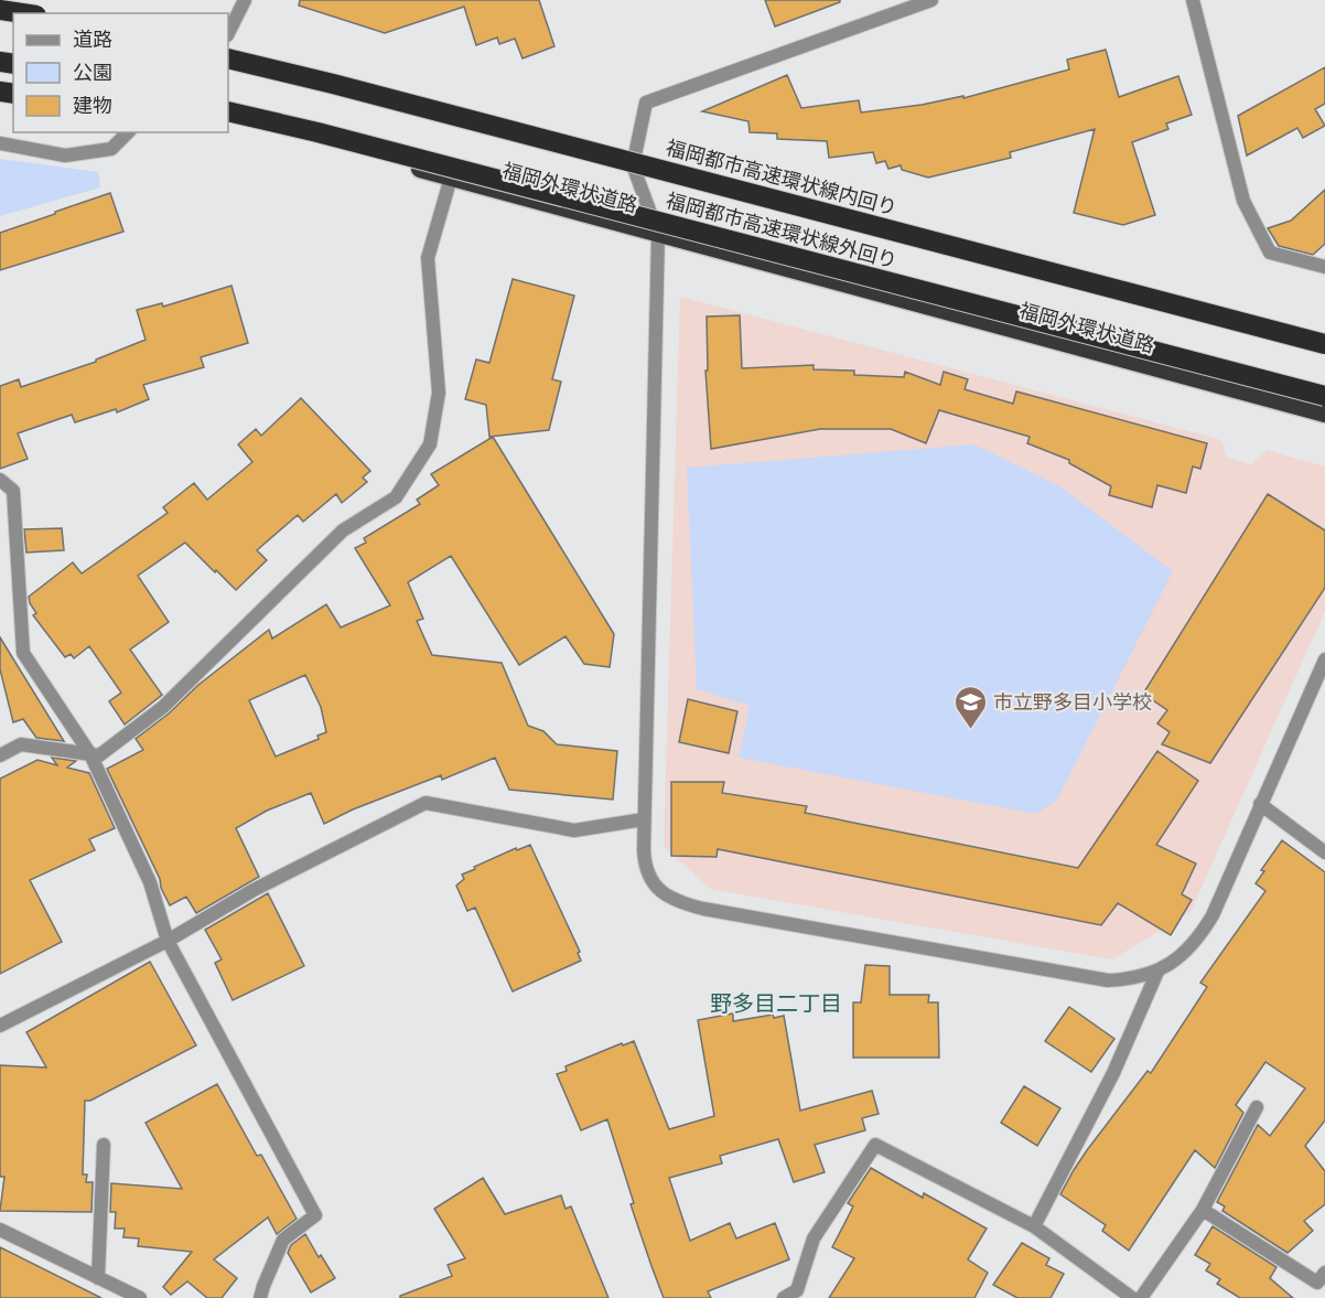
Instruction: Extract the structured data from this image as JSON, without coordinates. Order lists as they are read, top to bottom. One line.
{"streets":{"highway":["福岡都市高速環状線内回り","福岡外環状道路","福岡都市高速環状線外回り"]},"crossings":[["福岡都市高速環状線内回り","福岡外環状道路"]],"districts":["野多目二丁目"],"places":{"school or university":["市立野多目小学校"]},"legend":["道路","公園","建物"]}
